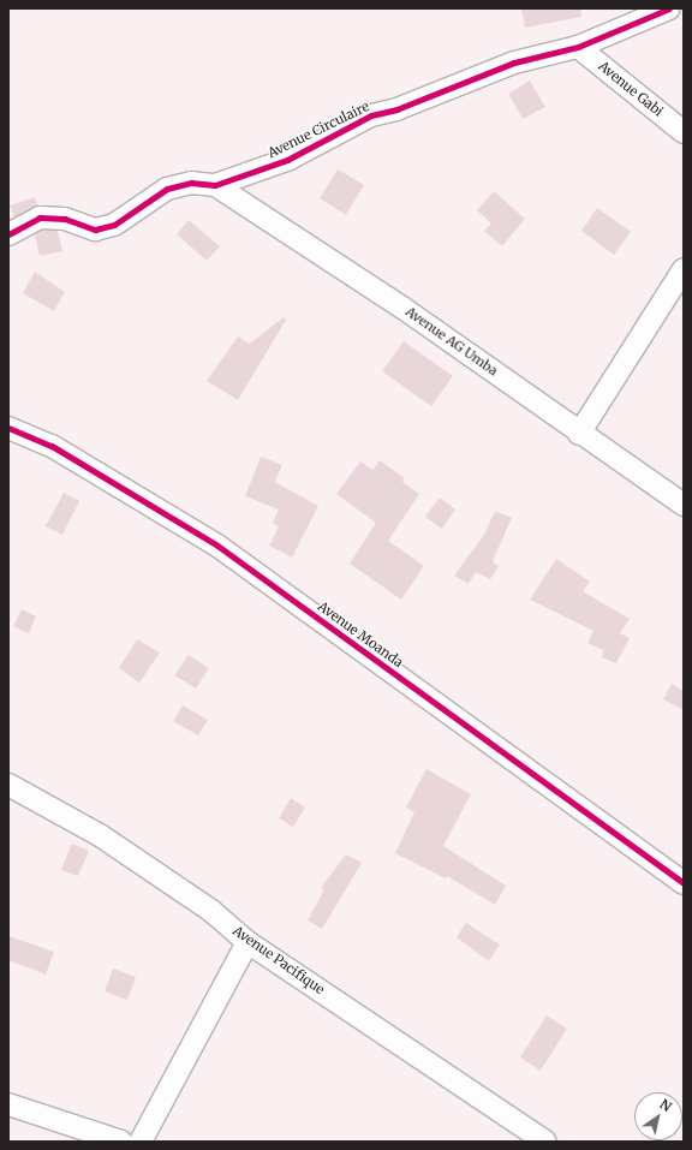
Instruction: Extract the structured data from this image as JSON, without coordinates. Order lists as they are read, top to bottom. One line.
{"streets":{"street":["Avenue Gabi","Avenue Circulaire","Avenue AG Umba","Avenue Moanda","Avenue Pacifique"]},"crossings":[["Avenue Gabi","Avenue Circulaire"],["Avenue Circulaire","Avenue AG Umba"]],"north":"top right"}
